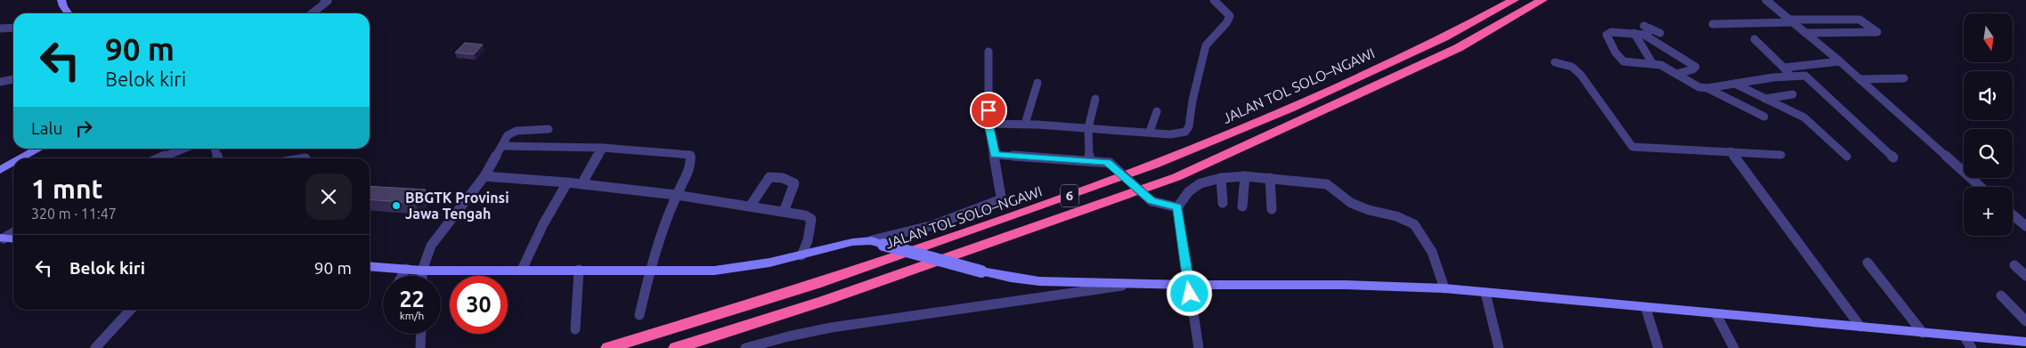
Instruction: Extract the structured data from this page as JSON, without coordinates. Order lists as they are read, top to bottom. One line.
{"streets":{"highway":["JALAN TOL SOLO–NGAWI","6"]},"places":["BBGTK Provinsi Jawa Tengah"],"north":"bottom","page":{"map_buttons":"+","turn":["90 m","Belok kiri"],"then":"Lalu","heading":["1 mnt","320 m · 11:47"],"list":[{"name":"Belok kiri","value":"90 m"}],"speed":"22 km/h","limit":"30"}}
